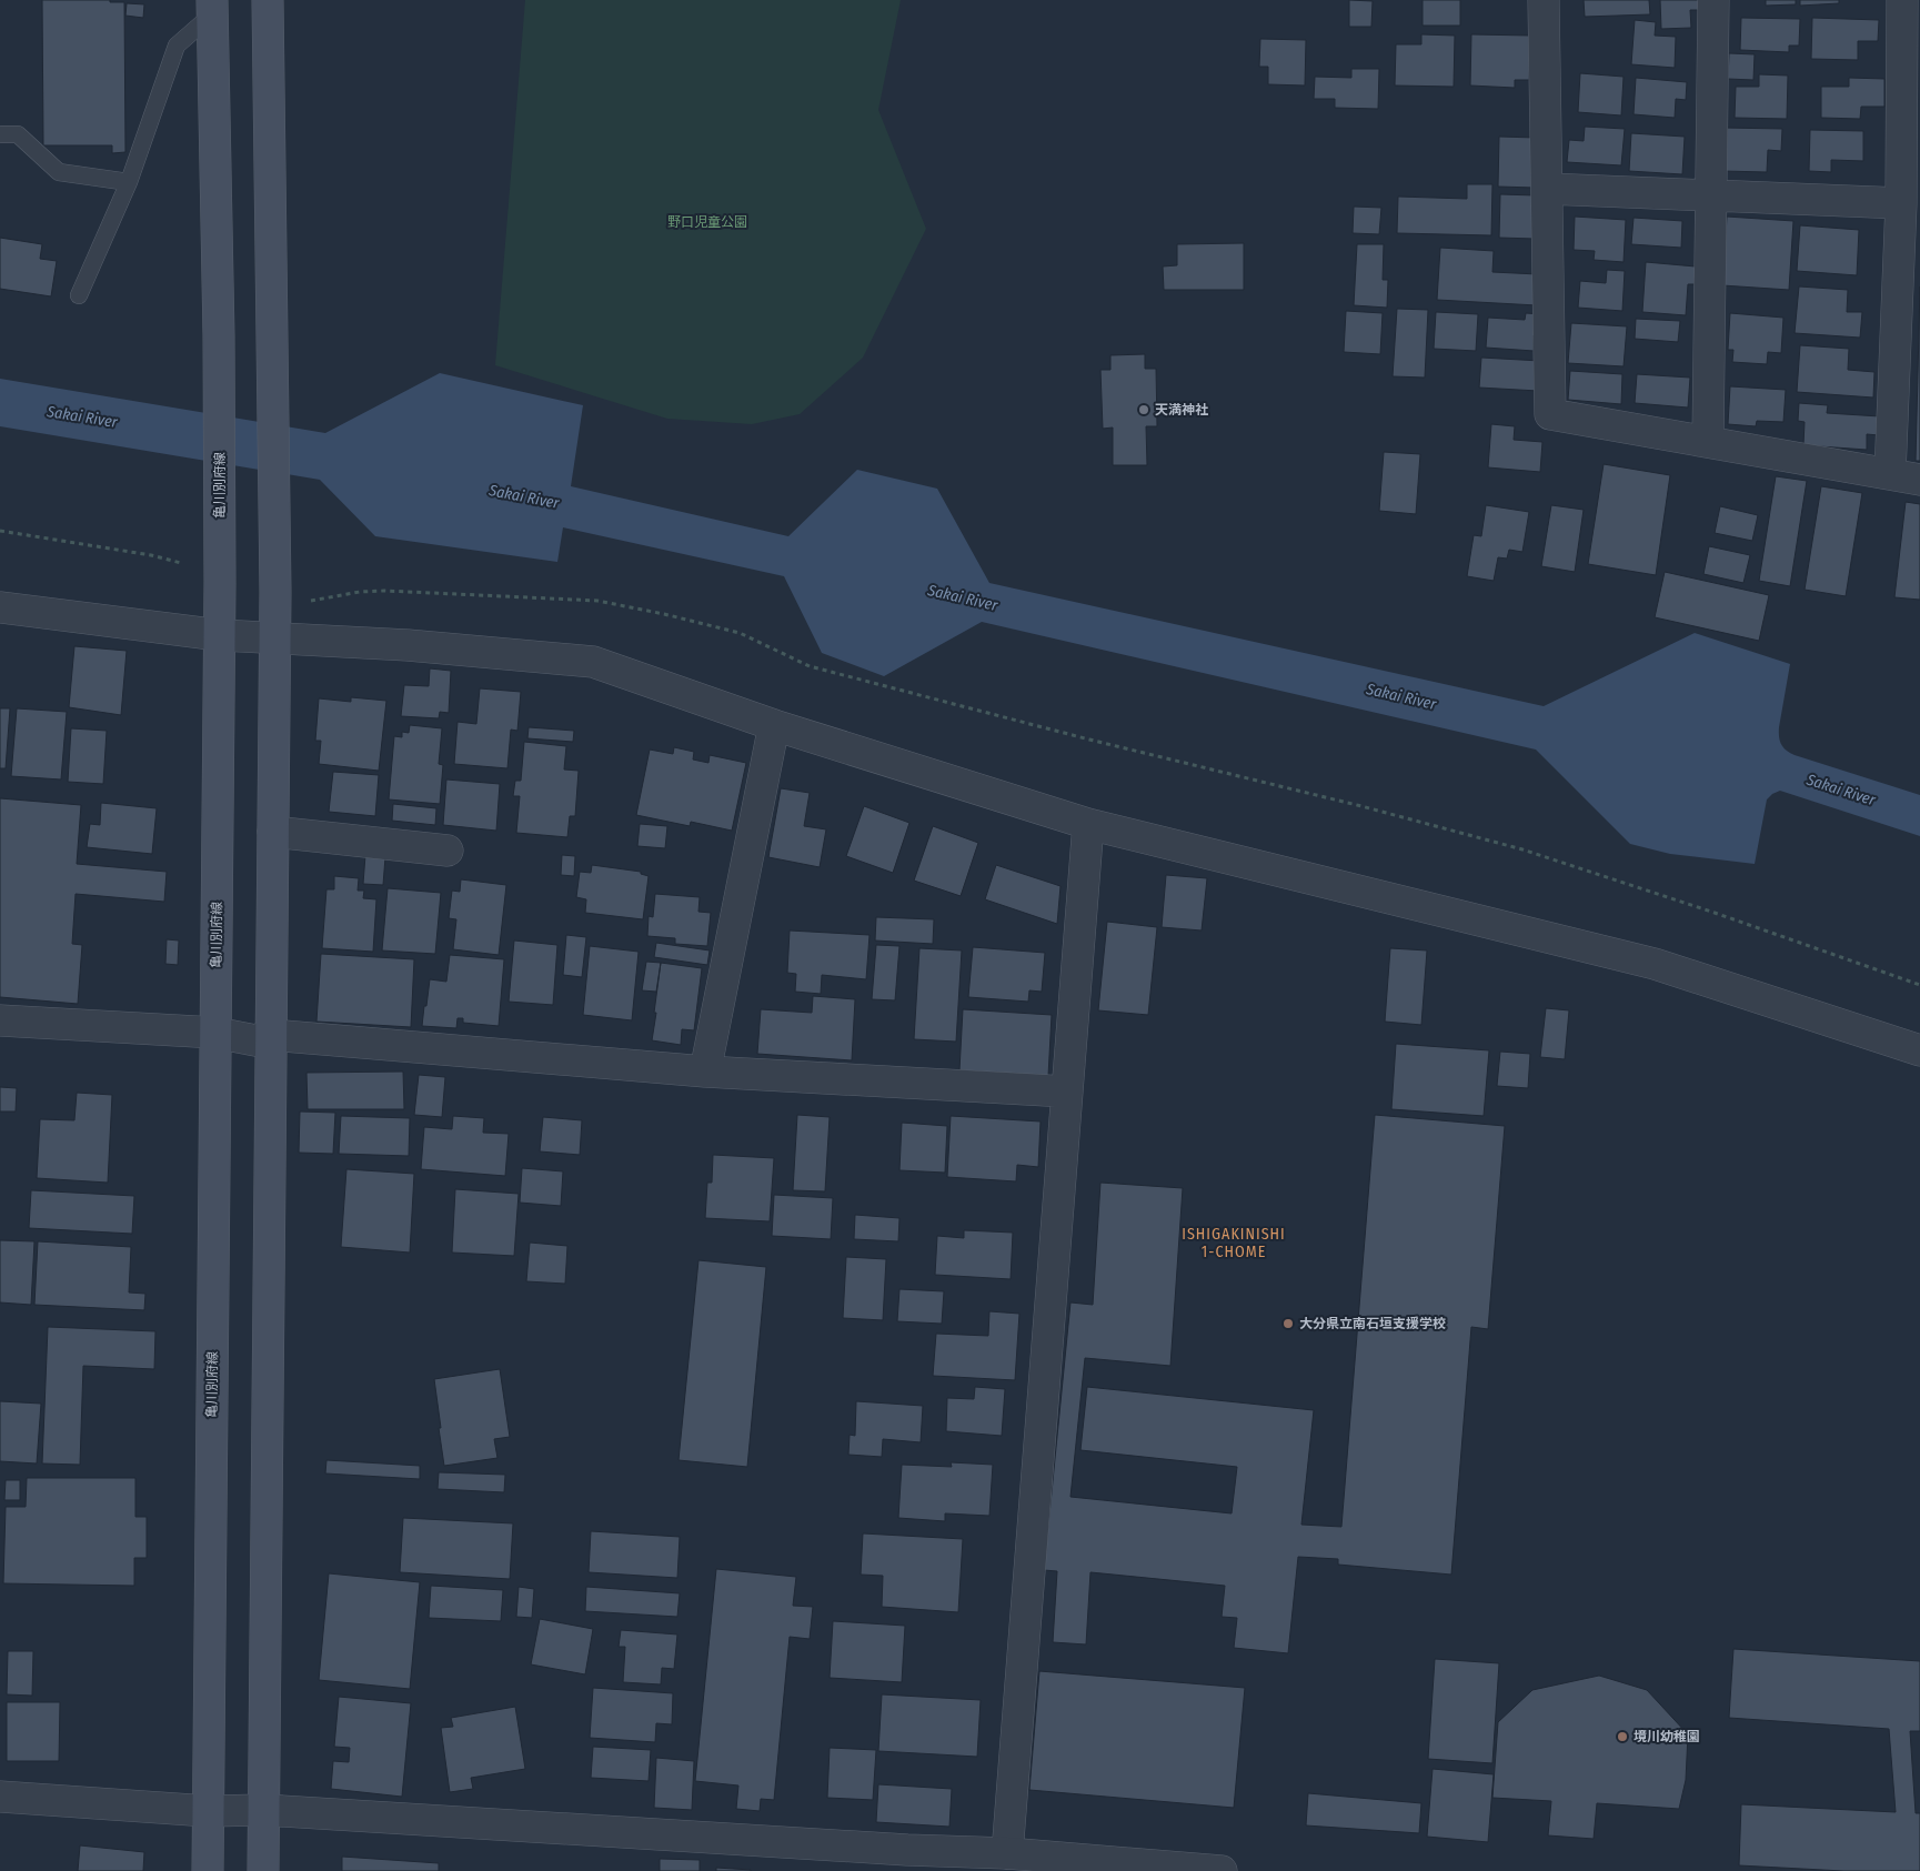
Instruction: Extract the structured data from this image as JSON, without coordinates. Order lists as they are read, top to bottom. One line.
{"streets":{"main road":["亀川別府線"]},"districts":["ISHIGAKINISHI 1-CHOME"],"water":["Sakai River"],"parks":["野口児童公園"],"places":["天満神社","大分県立南石垣支援学校","境川幼稚園"]}
